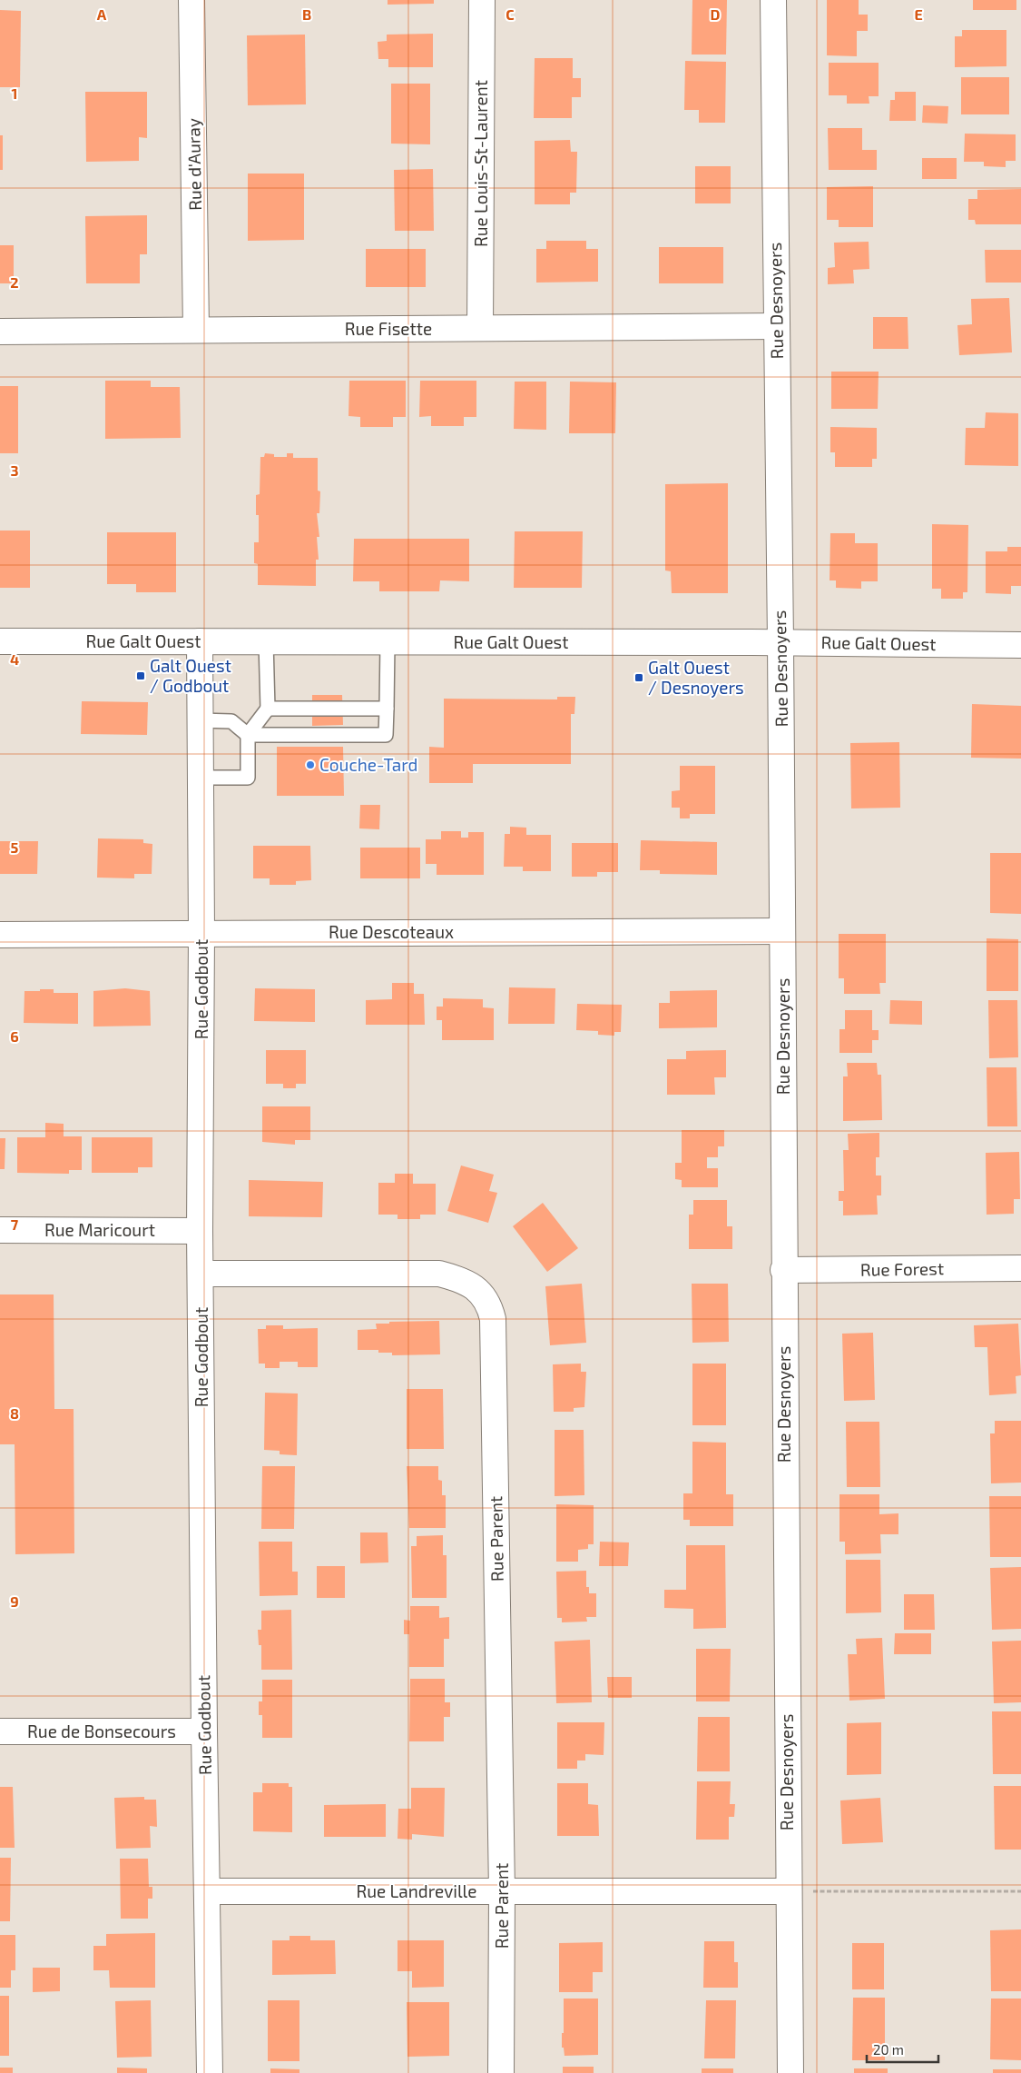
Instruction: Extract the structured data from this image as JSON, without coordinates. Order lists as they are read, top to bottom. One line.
{"streets":{"street":["Rue Louis-St-Laurent","Rue d'Auray","Rue Desnoyers","Rue Fisette","Rue Galt Ouest","Rue Descoteaux","Rue Godbout","Rue Maricourt","Rue Forest","Rue Parent","Rue de Bonsecours","Rue Landreville"]},"crossings":[["Rue Louis-St-Laurent","Rue Fisette"],["Rue d'Auray","Rue Fisette"],["Rue Desnoyers","Rue Fisette"],["Rue Desnoyers","Rue Galt Ouest"],["Rue Desnoyers","Rue Descoteaux"],["Rue Desnoyers","Rue Forest"],["Rue Desnoyers","Rue Landreville"],["Rue Galt Ouest","Rue Godbout"],["Rue Descoteaux","Rue Godbout"],["Rue Godbout","Rue Maricourt"],["Rue Godbout","Rue Parent"],["Rue Godbout","Rue de Bonsecours"],["Rue Godbout","Rue Landreville"],["Rue Parent","Rue Landreville"]],"places":{"transit":["Galt Ouest / Godbout","Galt Ouest / Desnoyers"],"other":["Couche-Tard"]},"scale_bar":"20 m","grid":{"columns":["A","B","C","D","E"],"rows":["1","2","3","4","5","6","7","8","9"]}}
